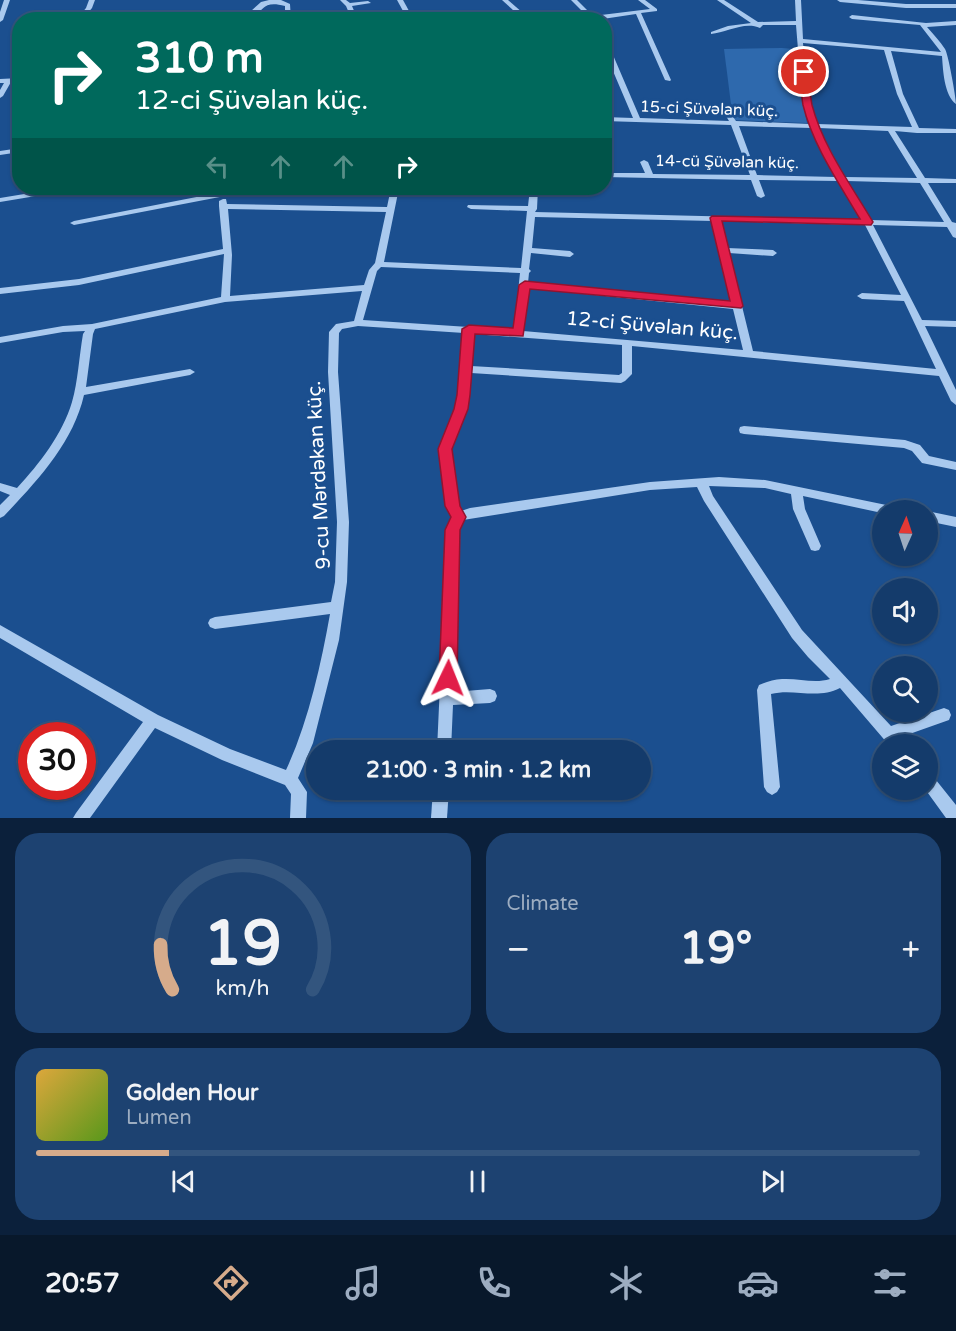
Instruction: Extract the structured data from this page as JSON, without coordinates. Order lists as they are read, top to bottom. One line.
{"streets":{"street":["15-ci Şüvəlan küç.","14-cü Şüvəlan küç.","12-ci Şüvəlan küç.","9-cu Mərdəkan küç."]},"crossings":[["12-ci Şüvəlan küç.","9-cu Mərdəkan küç."]],"north":"top","page":{"turn":["310 m","12-ci Şüvəlan küç."],"limit":"30","trip":"21:00 · 3 min · 1.2 km","tile":"Climate","heat":["−","19°","+"],"song":["Golden Hour","Lumen"],"tabs":"20:57","gauge":["19","km/h"]}}
